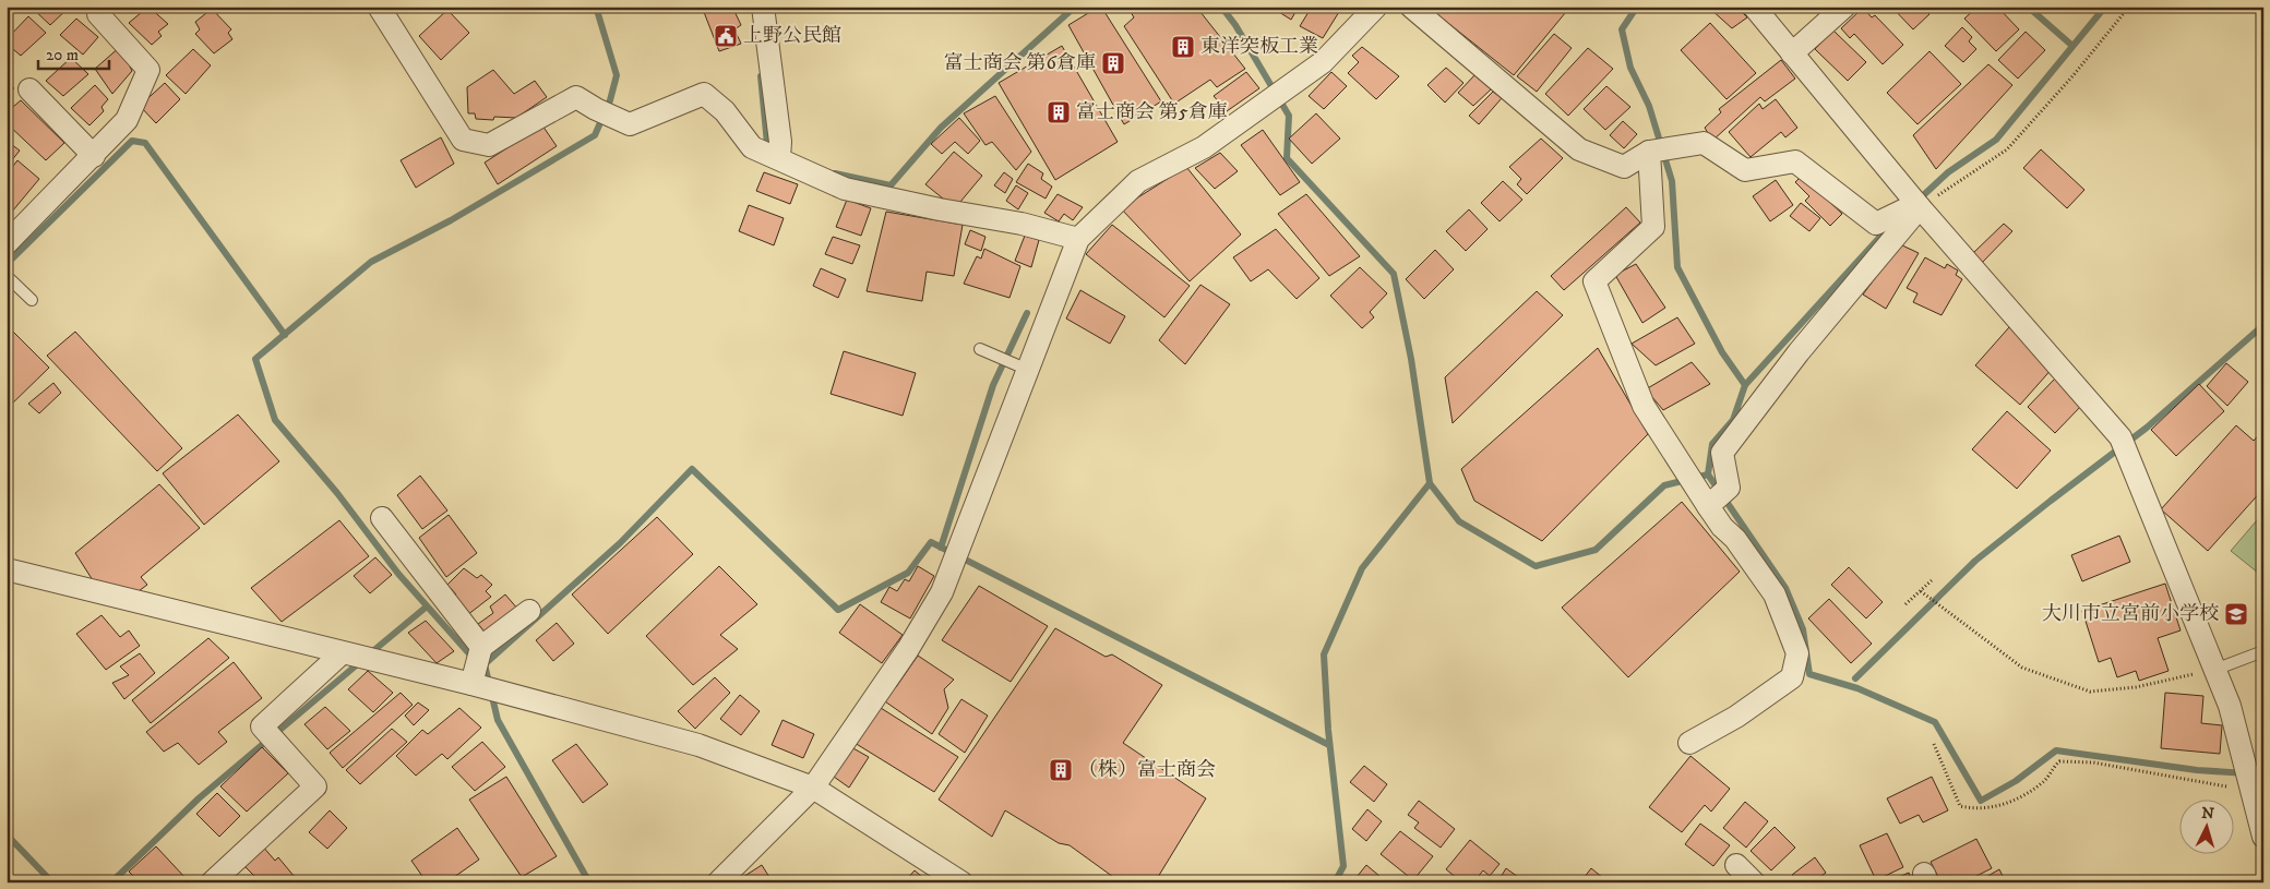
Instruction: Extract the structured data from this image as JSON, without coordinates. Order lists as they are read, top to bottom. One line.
{"places":{"public building":["上野公民館"],"building":["東洋突板工業","富士商会 第6倉庫","富士商会 第5倉庫","（株）富士商会"],"school or university":["大川市立宮前小学校"]},"scale_bar":"20 m","north":"top"}
